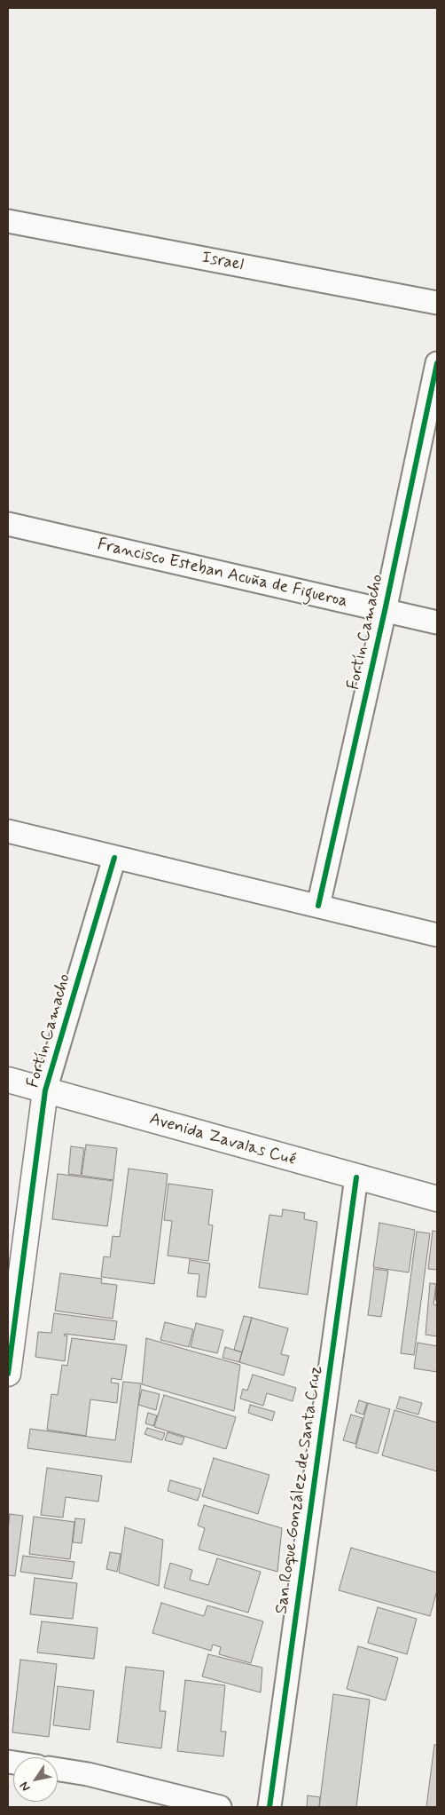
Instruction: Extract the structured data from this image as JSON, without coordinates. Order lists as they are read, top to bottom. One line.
{"streets":{"main road":["Fortín Camacho","Avenida Zavalas Cué"],"street":["Israel","Francisco Esteban Acuña de Figueroa","San Roque González de Santa Cruz"]},"crossings":[["Francisco Esteban Acuña de Figueroa","Fortín Camacho"],["Fortín Camacho","Avenida Zavalas Cué"],["Avenida Zavalas Cué","San Roque González de Santa Cruz"]],"north":"bottom left"}
